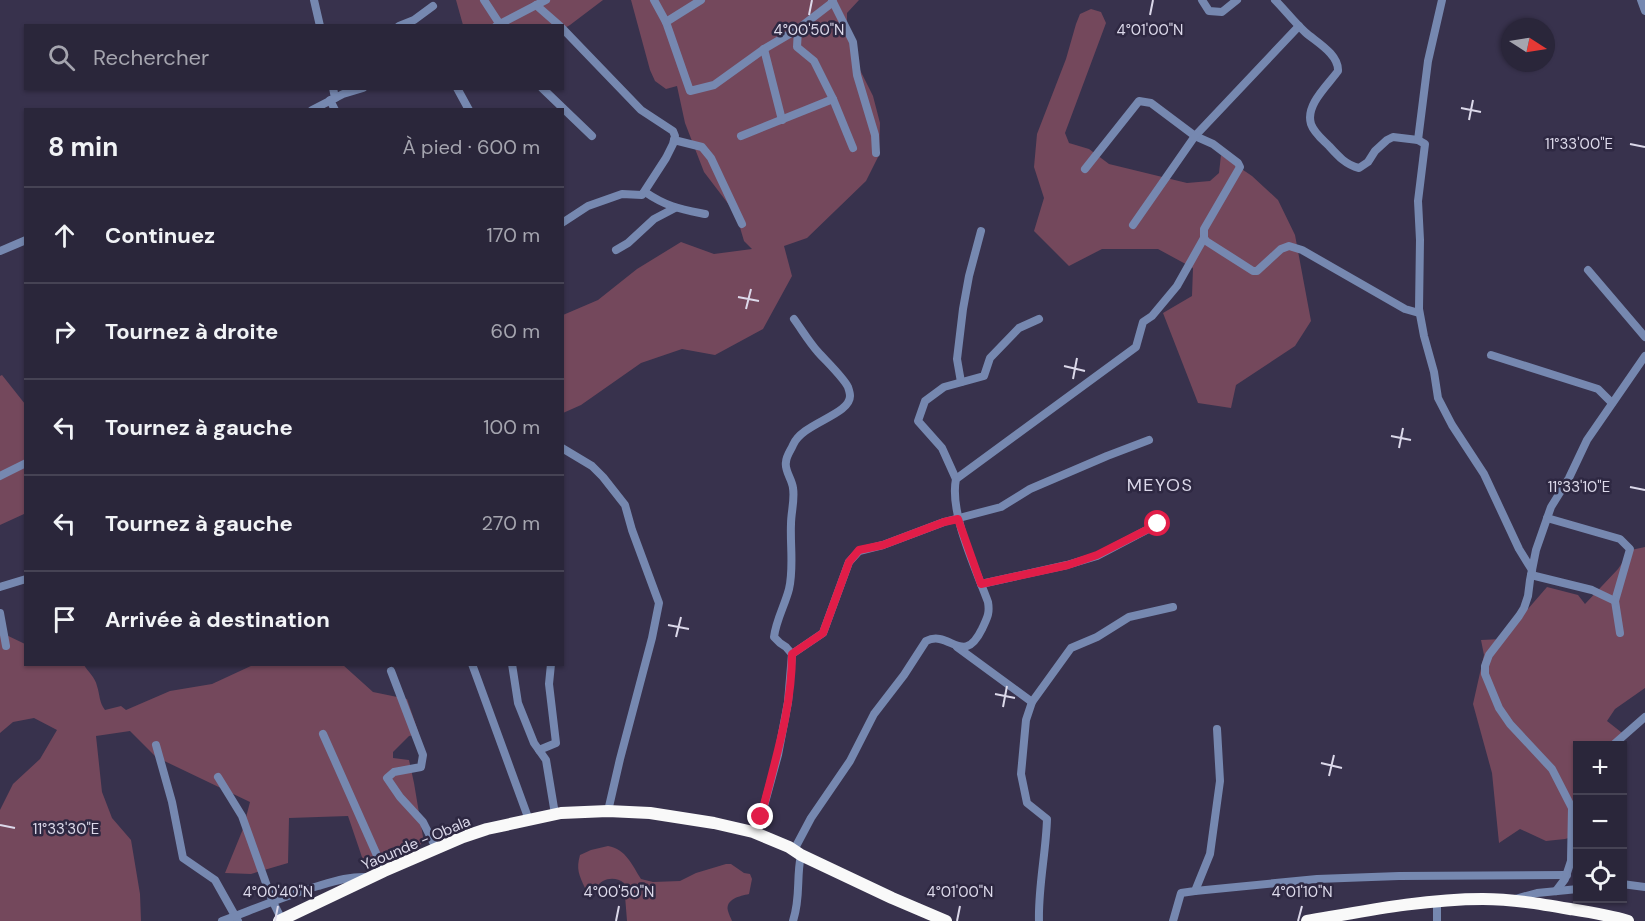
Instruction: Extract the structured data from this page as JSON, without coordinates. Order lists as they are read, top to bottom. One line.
{"streets":{"highway":["Yaounde - Obala"]},"districts":["MEYOS"],"north":"right","page":{"search":"Rechercher","heading":["8 min","À pied · 600 m"],"list":[["Continuez","170 m"],["Tournez à droite","60 m"],["Tournez à gauche","100 m"],["Tournez à gauche","270 m"],"Arrivée à destination"],"map_buttons":["+","−"]},"coordinates":["4°00'50\"N","4°01'00\"N","11°33'00\"E","11°33'10\"E","11°33'30\"E","4°00'40\"N","4°01'10\"N"]}
